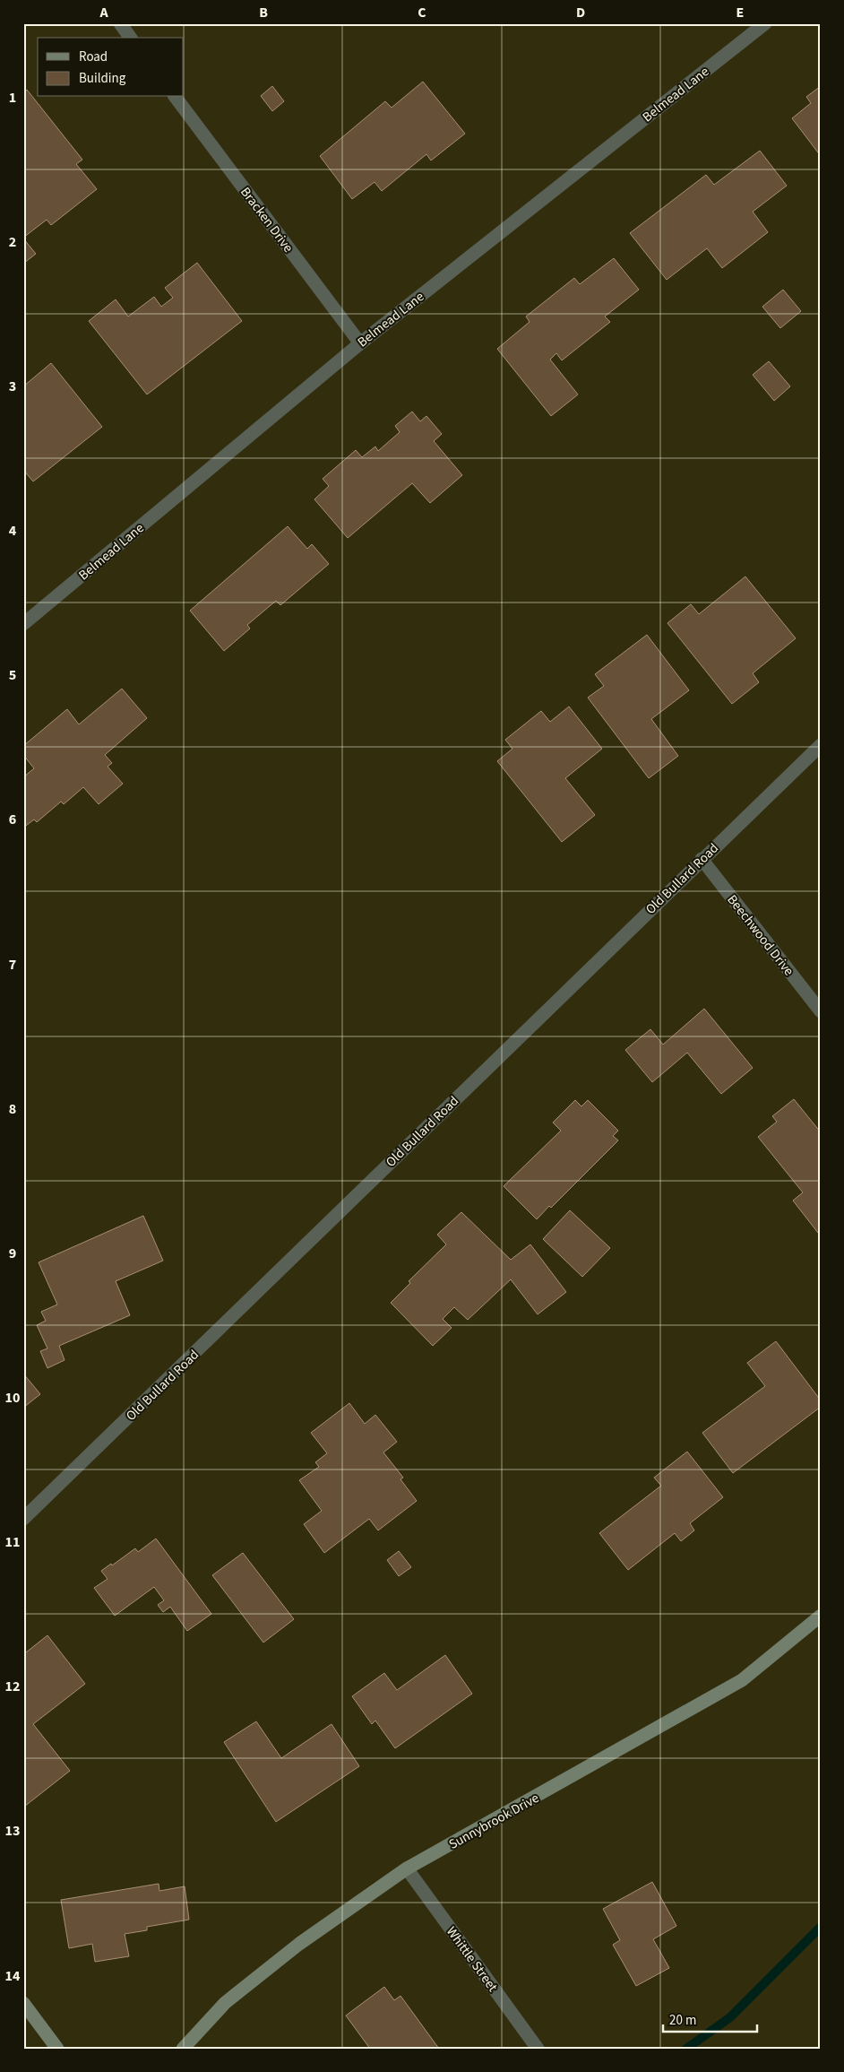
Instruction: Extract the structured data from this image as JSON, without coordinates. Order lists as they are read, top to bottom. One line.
{"streets":{"main road":["Sunnybrook Drive"],"street":["Belmead Lane","Bracken Drive","Old Bullard Road","Beechwood Drive","Whittle Street"]},"crossings":[["Belmead Lane","Bracken Drive"],["Old Bullard Road","Beechwood Drive"],["Sunnybrook Drive","Whittle Street"]],"legend":["Road","Building"],"scale_bar":"20 m","grid":{"columns":["A","B","C","D","E"],"rows":["1","2","3","4","5","6","7","8","9","10","11","12","13","14"]}}
